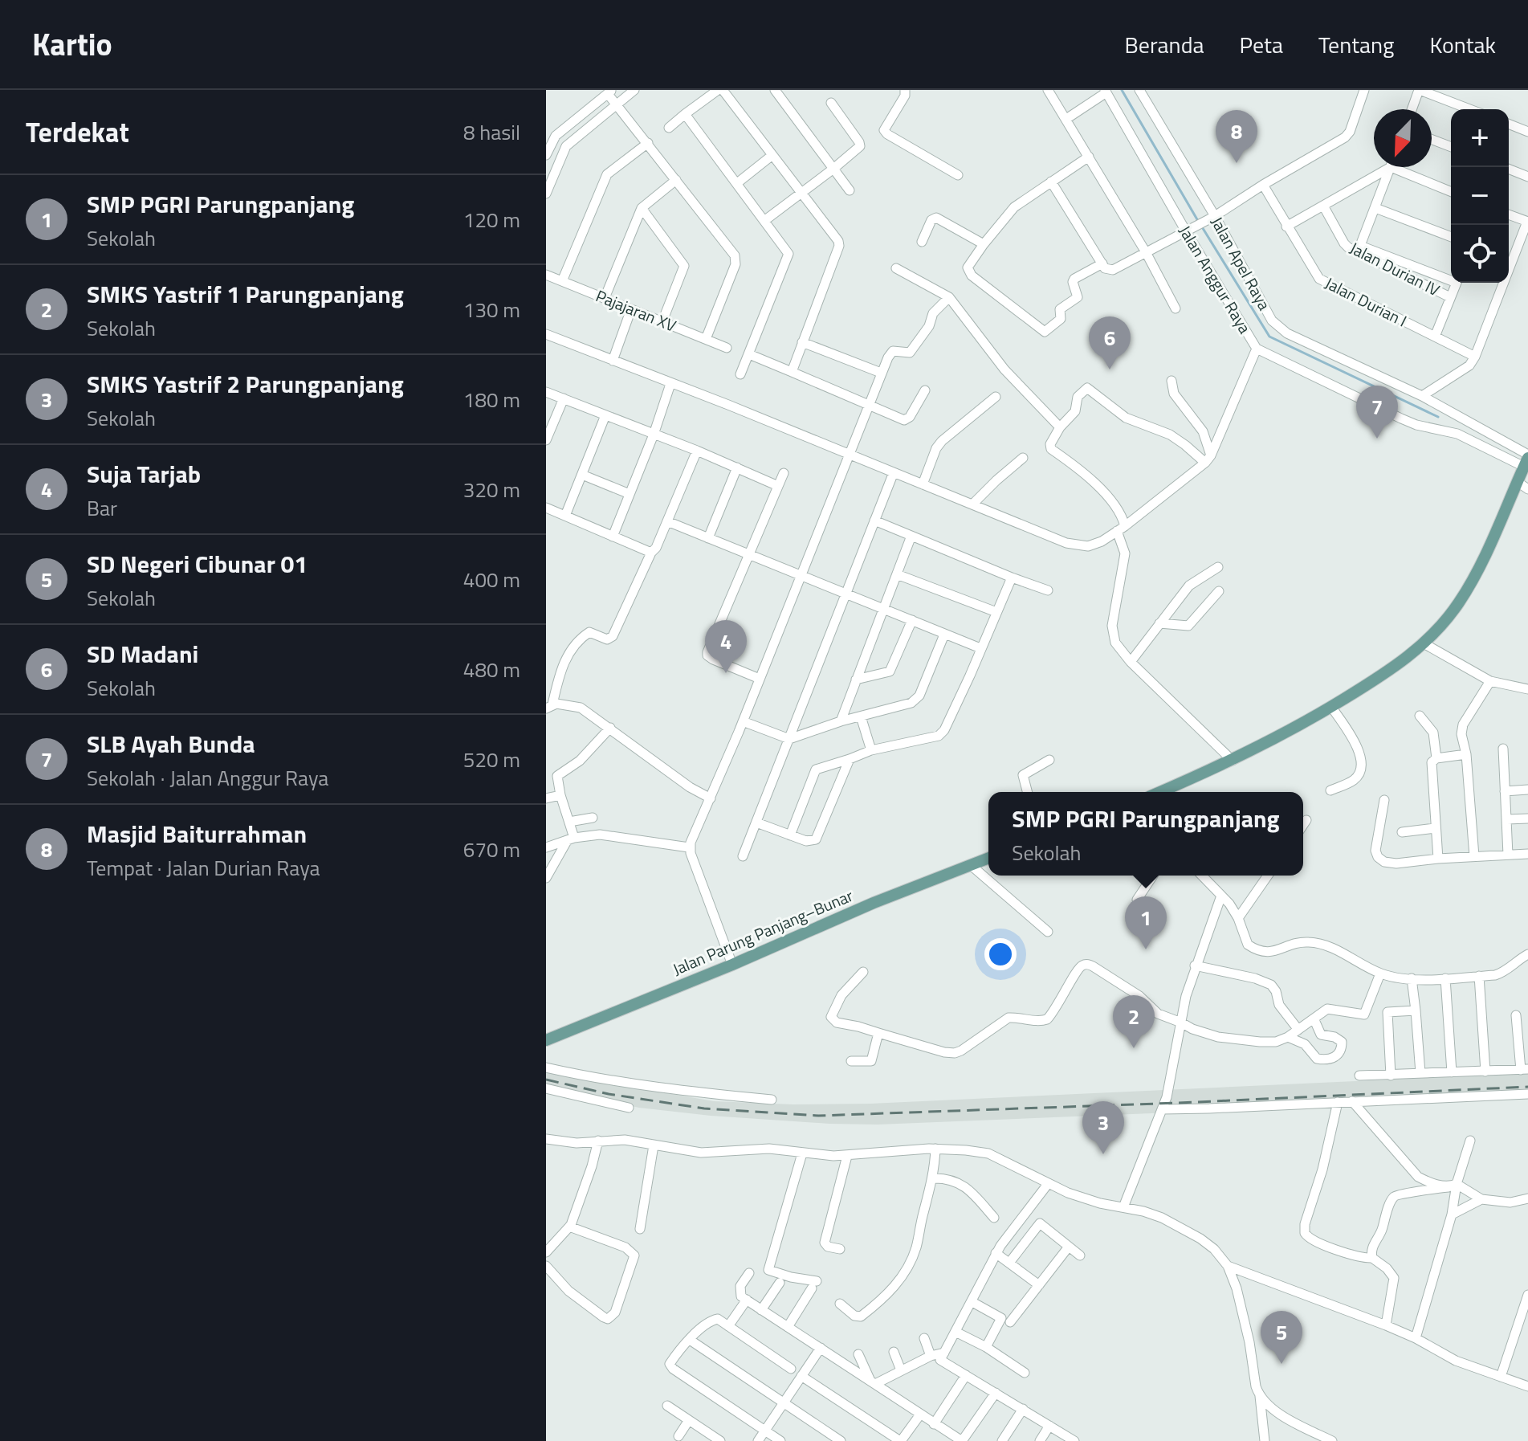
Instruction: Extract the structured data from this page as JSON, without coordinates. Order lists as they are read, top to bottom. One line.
{"streets":{"main road":["Jalan Parung Panjang–Bunar"],"street":["Jalan Apel Raya","Jalan Durian IV","Jalan Anggur Raya","Jalan Durian I","Pajajaran XV"]},"crossings":[["Jalan Apel Raya","Jalan Anggur Raya"]],"north":"bottom left","page":{"header":"Kartio","nav":["Beranda","Peta","Tentang","Kontak"],"heading":["Terdekat","8 hasil"],"map_buttons":["+","−"],"pins":["8","6","7","4","1","2","3","5"],"list":[{"mark":"1","name":"SMP PGRI Parungpanjang","note":"Sekolah","value":"120 m"},{"mark":"2","name":"SMKS Yastrif 1 Parungpanjang","note":"Sekolah","value":"130 m"},{"mark":"3","name":"SMKS Yastrif 2 Parungpanjang","note":"Sekolah","value":"180 m"},{"mark":"4","name":"Suja Tarjab","note":"Bar","value":"320 m"},{"mark":"5","name":"SD Negeri Cibunar 01","note":"Sekolah","value":"400 m"},{"mark":"6","name":"SD Madani","note":"Sekolah","value":"480 m"},{"mark":"7","name":"SLB Ayah Bunda","note":"Sekolah · Jalan Anggur Raya","value":"520 m"},{"mark":"8","name":"Masjid Baiturrahman","note":"Tempat · Jalan Durian Raya","value":"670 m"}],"popup":["SMP PGRI Parungpanjang","Sekolah"]}}
